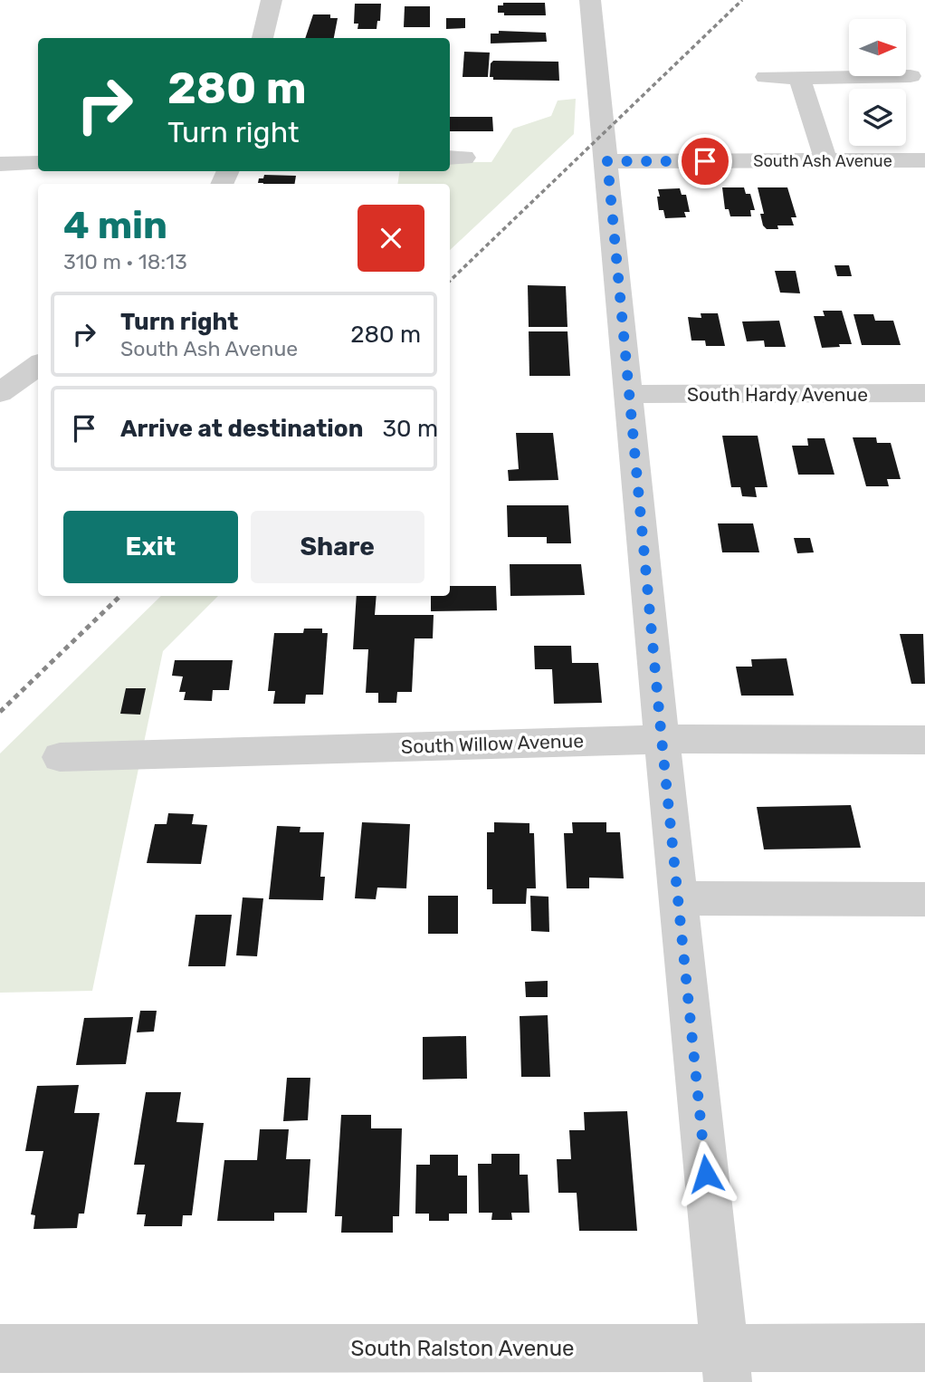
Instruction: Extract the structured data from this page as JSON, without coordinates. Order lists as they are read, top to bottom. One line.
{"streets":{"street":["South Ash Avenue","South Hardy Avenue","South Willow Avenue","South Ralston Avenue"]},"north":"right","page":{"turn":["280 m","Turn right"],"heading":["4 min","310 m · 18:13"],"list":[{"name":"Turn right","note":"South Ash Avenue","value":"280 m"},{"name":"Arrive at destination","value":"30 m"}],"buttons":["Exit","Share"]}}
